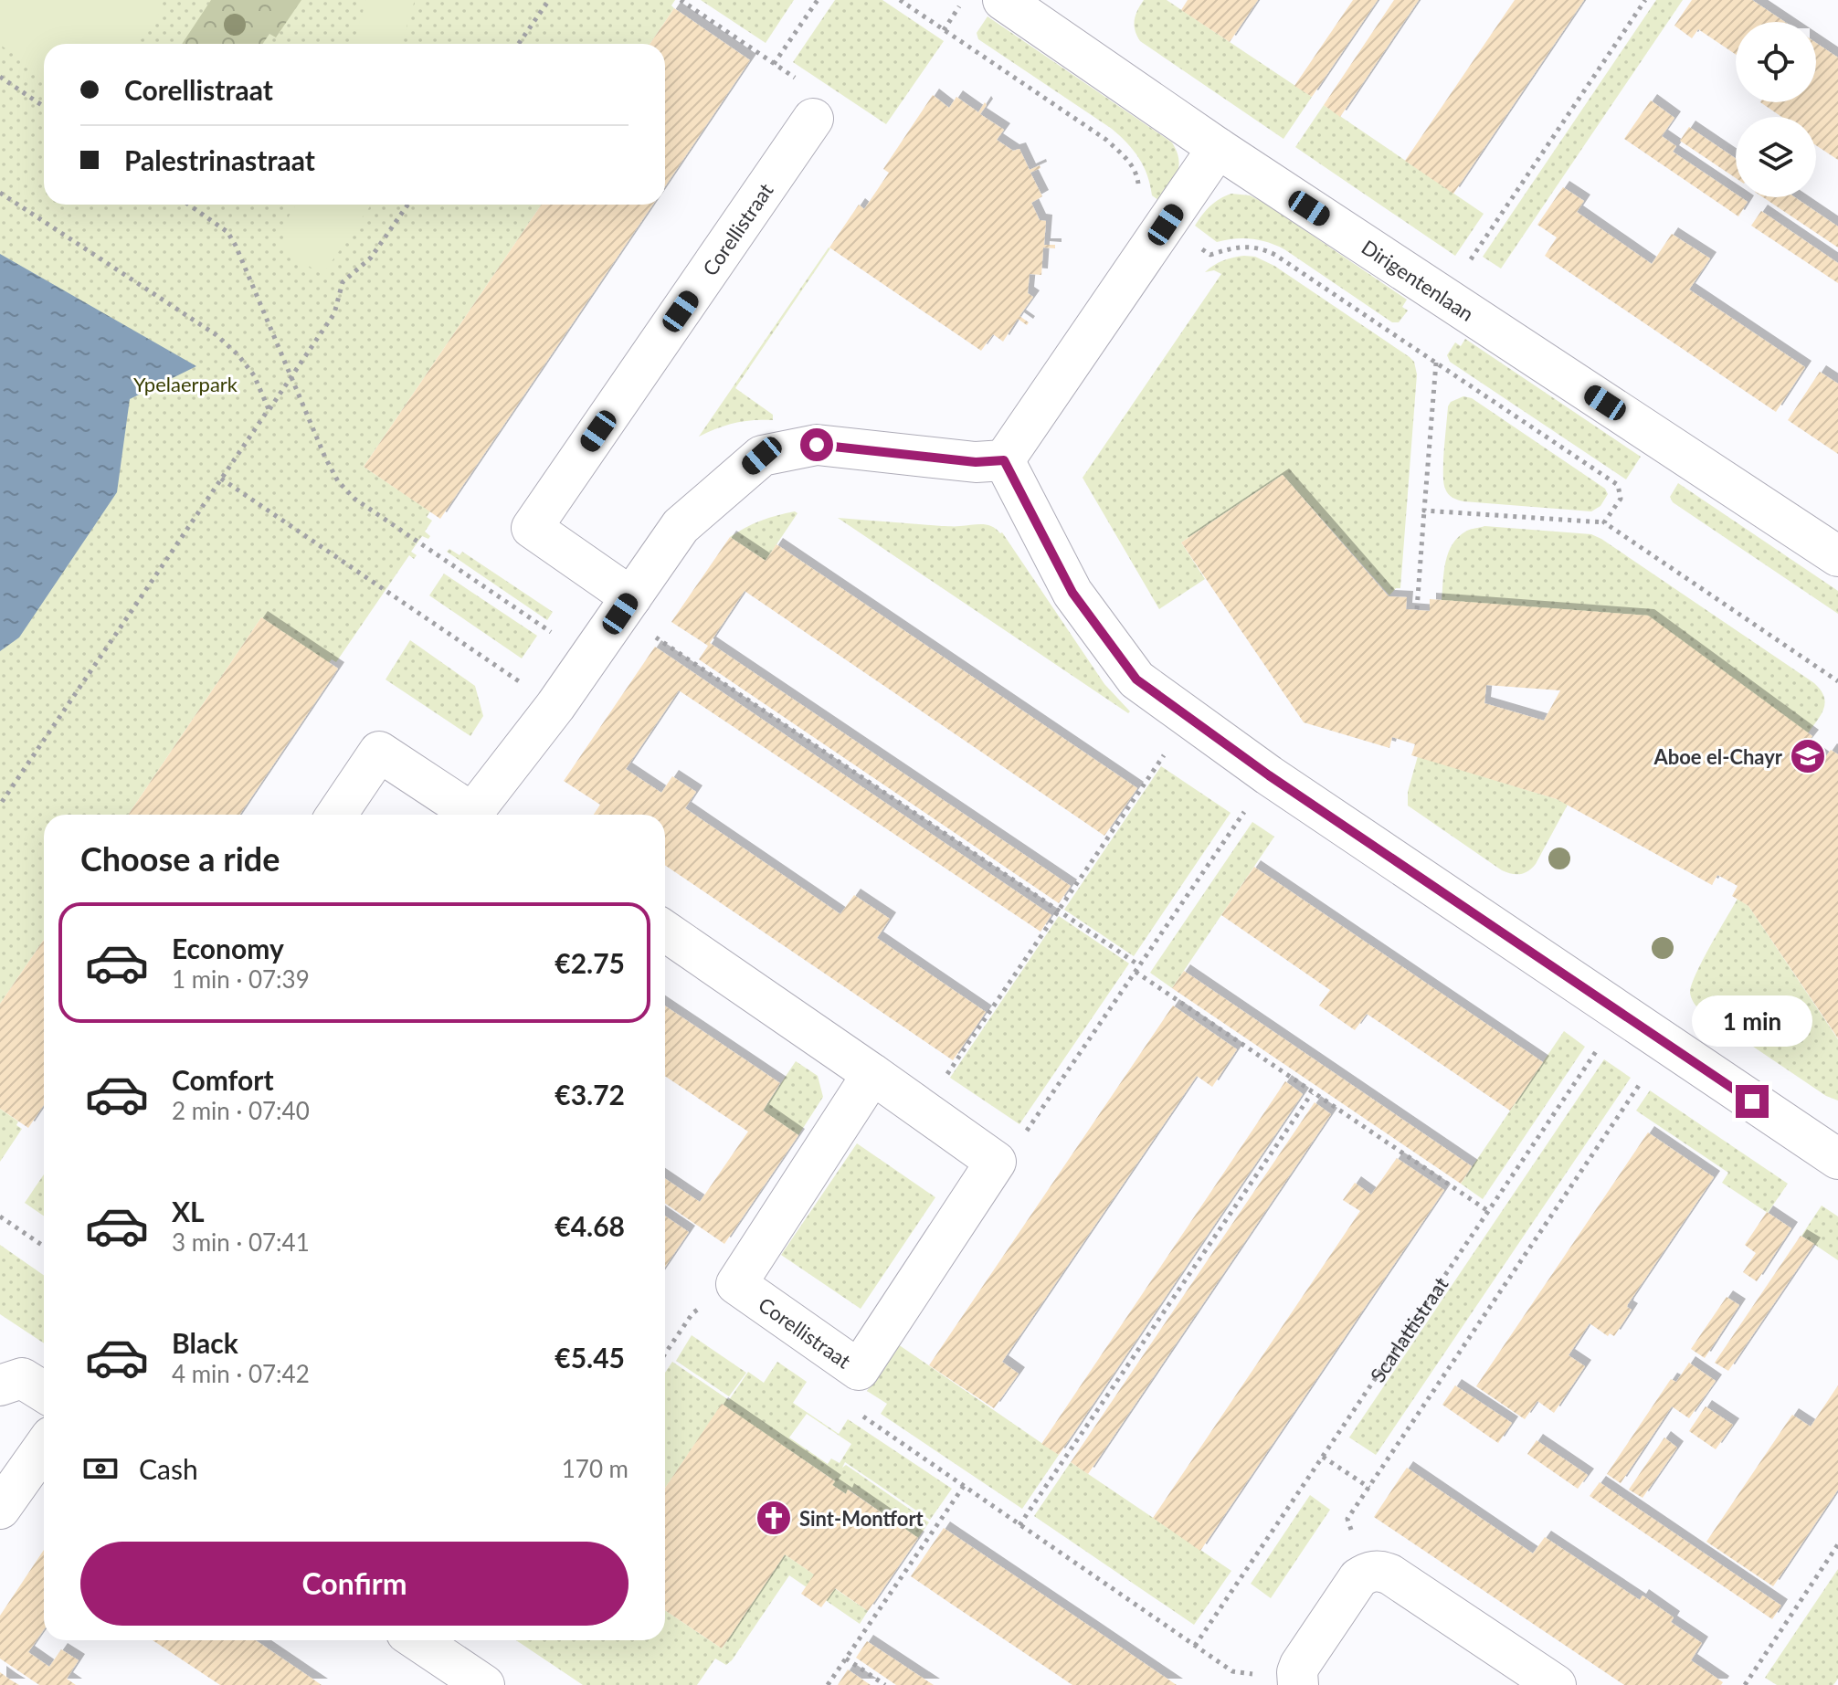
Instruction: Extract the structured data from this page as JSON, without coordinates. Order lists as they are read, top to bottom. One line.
{"streets":{"street":["Corellistraat","Dirigentenlaan"],"path":["Scarlattistraat"]},"parks":["Ypelaerpark"],"places":{"school or university":["Aboe el-Chayr"],"church":["Sint-Montfort"]},"page":{"banner":["Corellistraat","Palestrinastraat"],"heading":"Choose a ride","list":[{"name":"Economy","note":"1 min · 07:39","value":"€2.75"},{"name":"Comfort","note":"2 min · 07:40","value":"€3.72"},{"name":"XL","note":"3 min · 07:41","value":"€4.68"},{"name":"Black","note":"4 min · 07:42","value":"€5.45"}],"bubble":"1 min","pay":["Cash","170 m"],"buttons":"Confirm"}}
